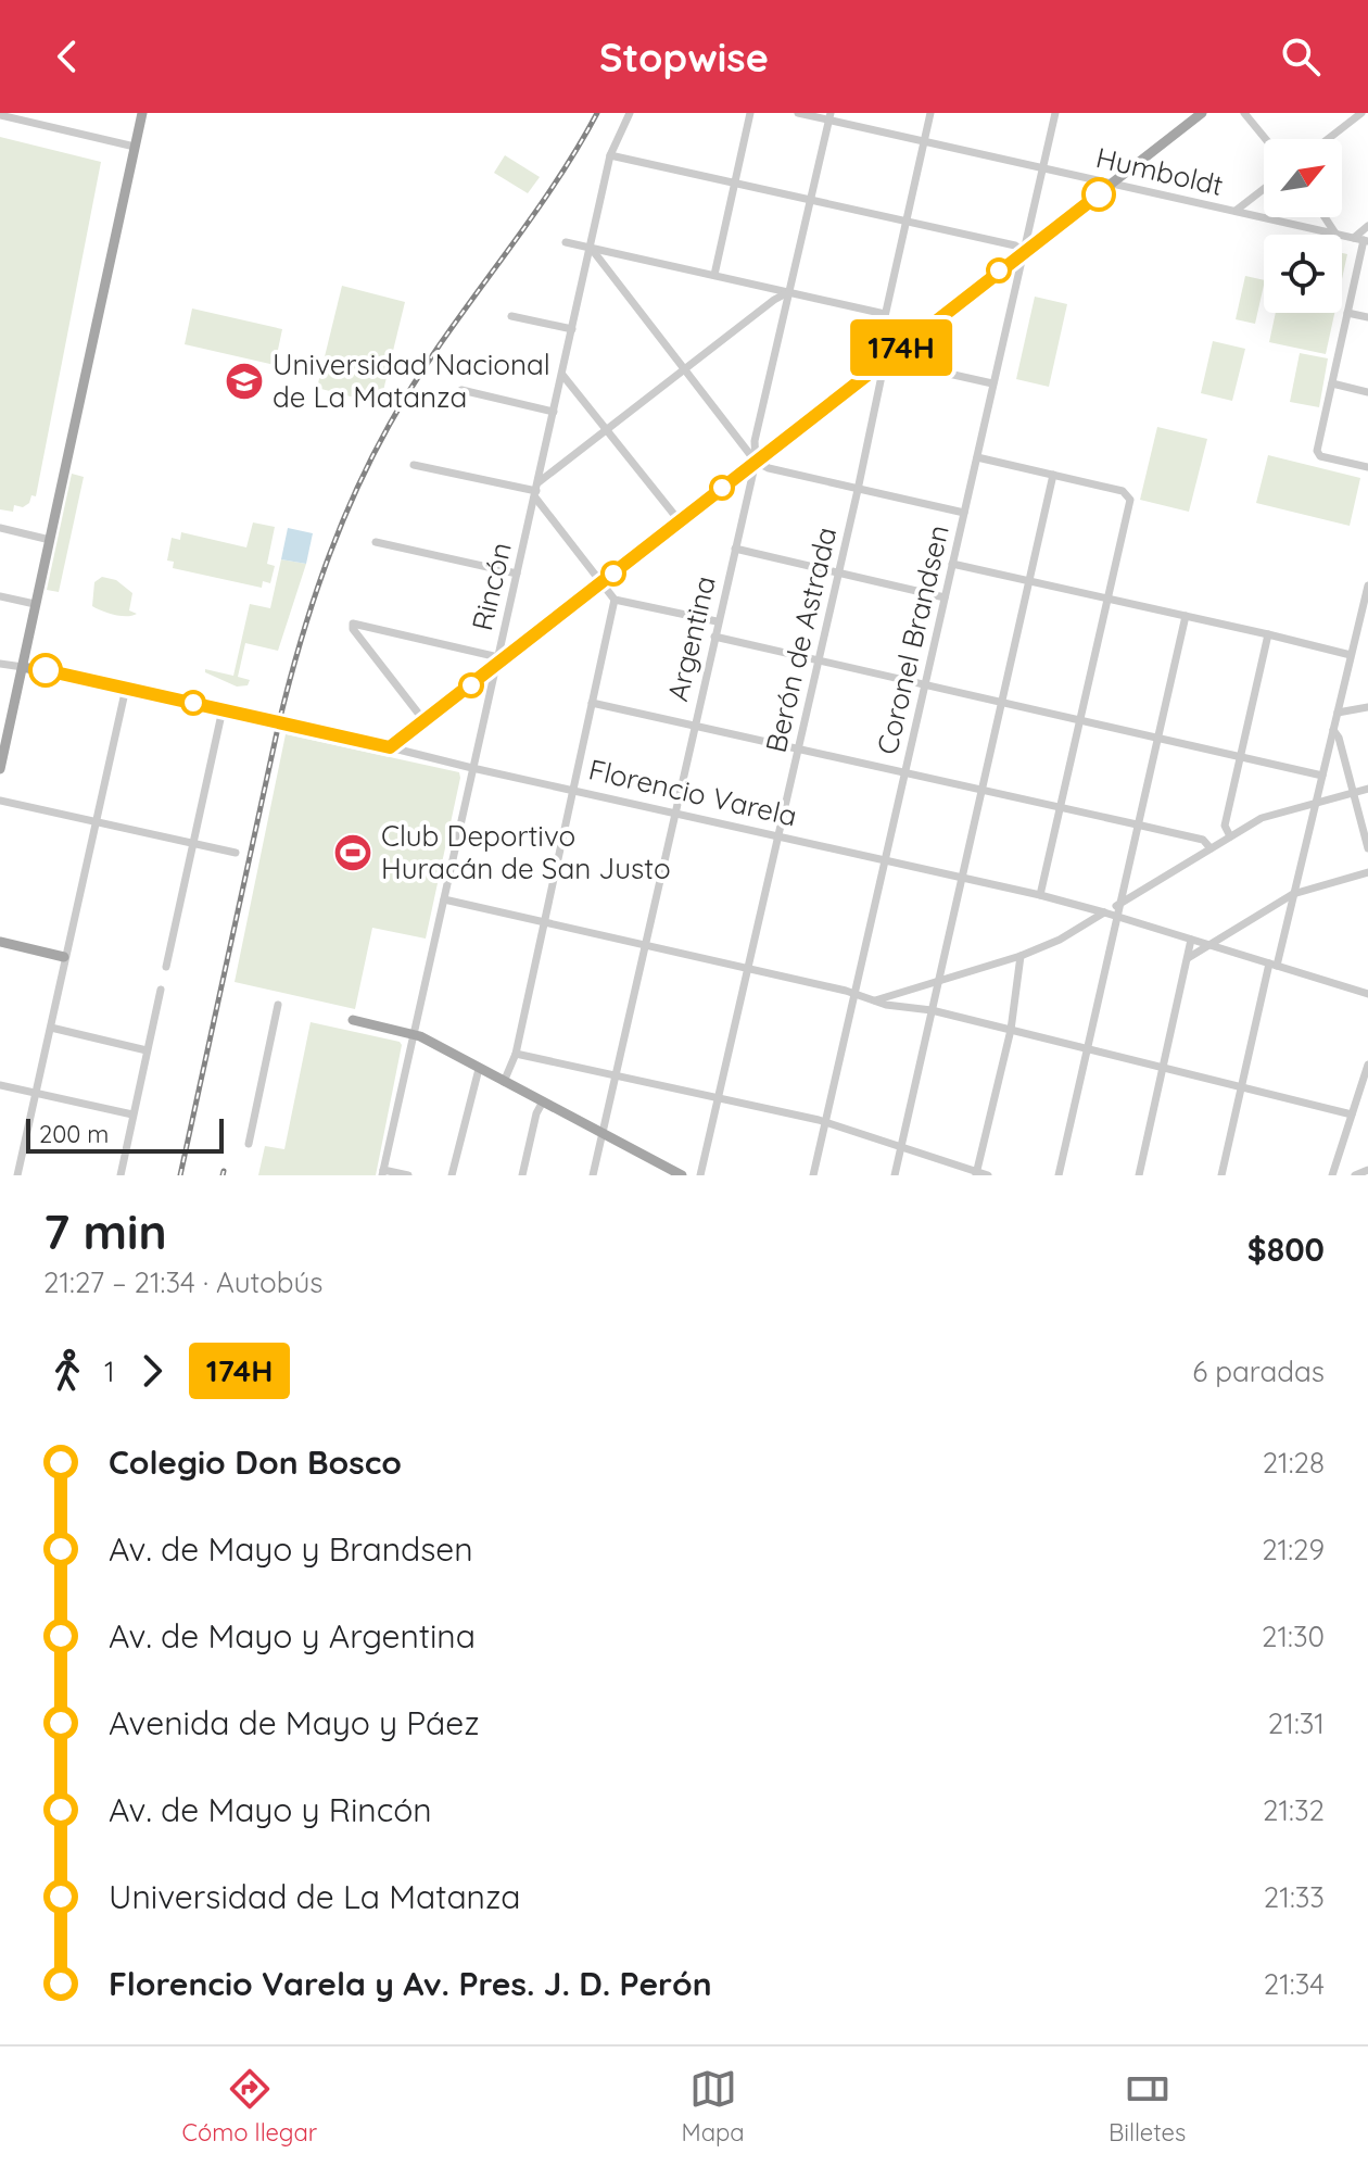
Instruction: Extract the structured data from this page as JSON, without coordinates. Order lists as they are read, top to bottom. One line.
{"streets":{"main road":["Florencio Varela"],"street":["Humboldt","Rincón","Argentina","Berón de Astrada","Coronel Brandsen"]},"crossings":[["Humboldt","Argentina"],["Humboldt","Berón de Astrada"],["Humboldt","Coronel Brandsen"],["Rincón","Florencio Varela"],["Argentina","Florencio Varela"],["Berón de Astrada","Florencio Varela"],["Coronel Brandsen","Florencio Varela"]],"places":{"school or university":["Universidad Nacional de La Matanza"],"sports":["Club Deportivo Huracán de San Justo"]},"lines":["bus line 174H"],"scale_bar":"200 m","north":"top right","page":{"header":"Stopwise","on_map":"174H","scale":"200 m","heading":["7 min","21:27 – 21:34 · Autobús","$800"],"legs":["1","174H","6 paradas"],"list":[{"name":"Colegio Don Bosco","value":"21:28"},{"name":"Av. de Mayo y Brandsen","value":"21:29"},{"name":"Av. de Mayo y Argentina","value":"21:30"},{"name":"Avenida de Mayo y Páez","value":"21:31"},{"name":"Av. de Mayo y Rincón","value":"21:32"},{"name":"Universidad de La Matanza","value":"21:33"},{"name":"Florencio Varela y Av. Pres. J. D. Perón","value":"21:34"}],"tabs":["Cómo llegar","Mapa","Billetes"]}}
